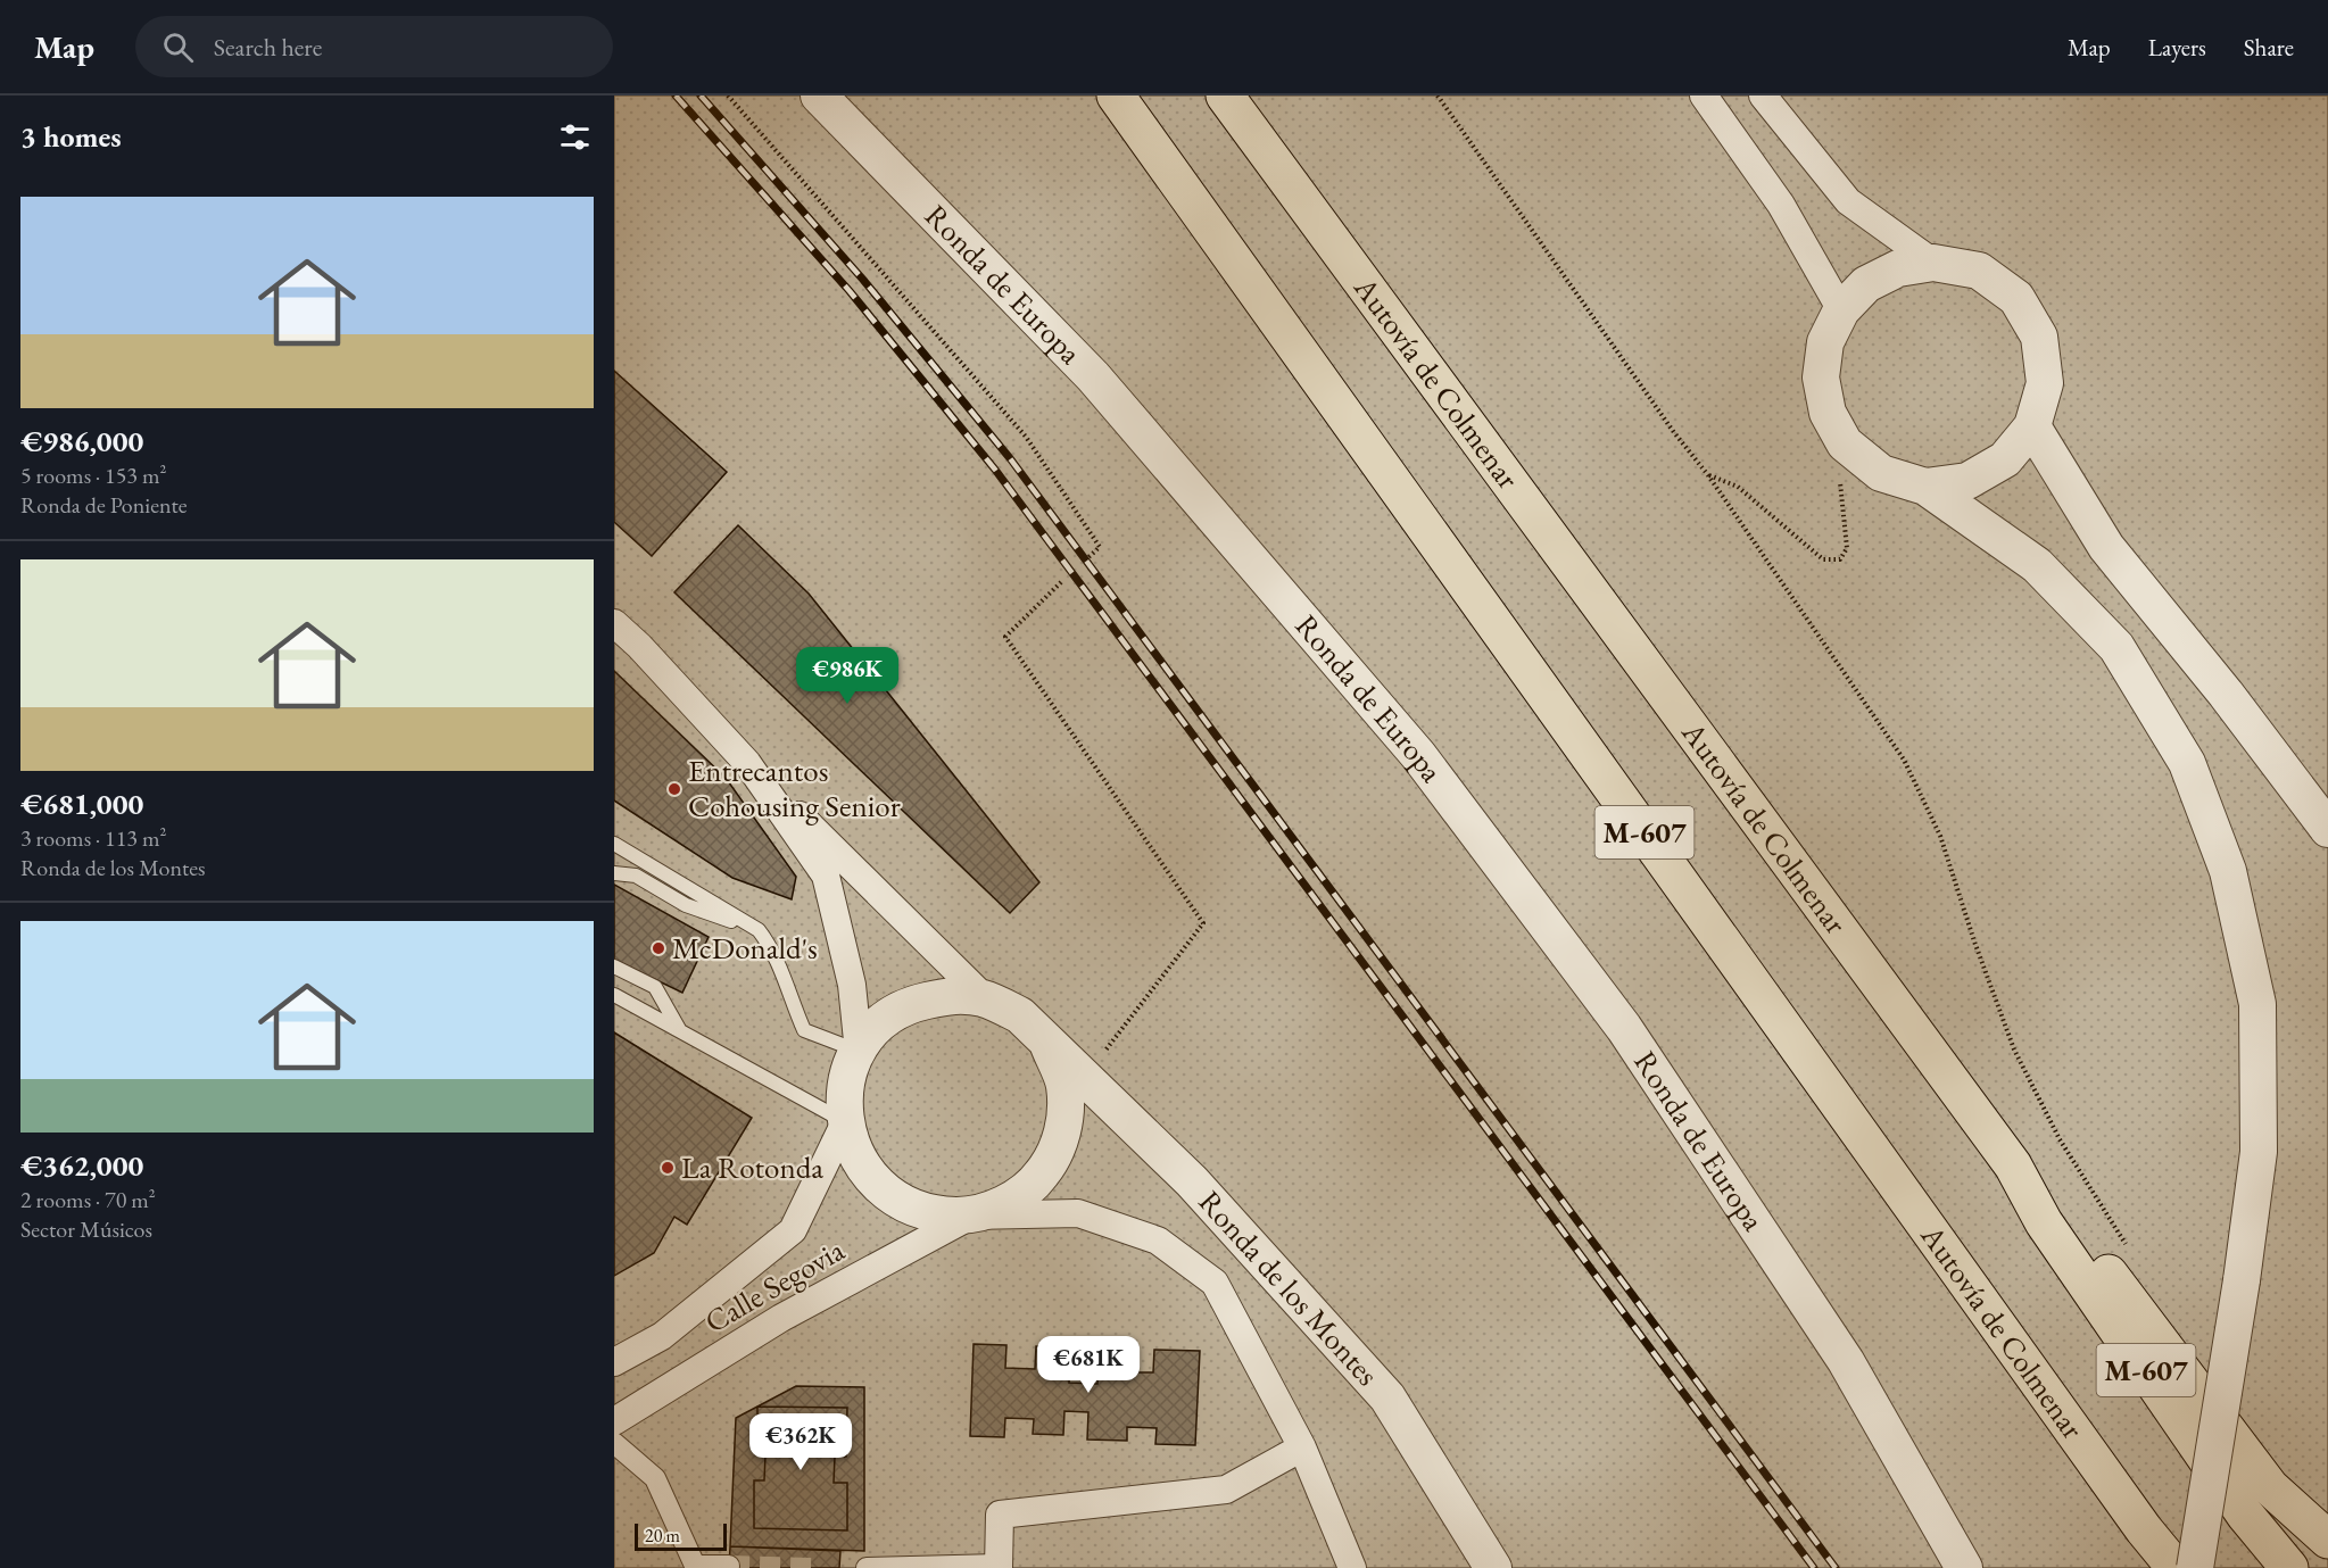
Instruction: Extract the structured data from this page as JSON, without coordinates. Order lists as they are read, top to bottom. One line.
{"streets":{"highway":["Autovía de Colmenar","M-607"],"street":["Ronda de Europa","Calle Segovia","Ronda de los Montes"]},"crossings":[["Calle Segovia","Ronda de los Montes"]],"places":["Entrecantos Cohousing Senior","McDonald's","La Rotonda"],"scale_bar":"20 m","page":{"header":"Map","search":"Search here","nav":["Map","Layers","Share"],"heading":"3 homes","list":[{"name":"€986,000","note":"5 rooms · 153 m² · Ronda de Poniente"},{"name":"€681,000","note":"3 rooms · 113 m² · Ronda de los Montes"},{"name":"€362,000","note":"2 rooms · 70 m² · Sector Músicos"}],"price":["€986K","€681K","€362K"],"scale":"20 m"}}
